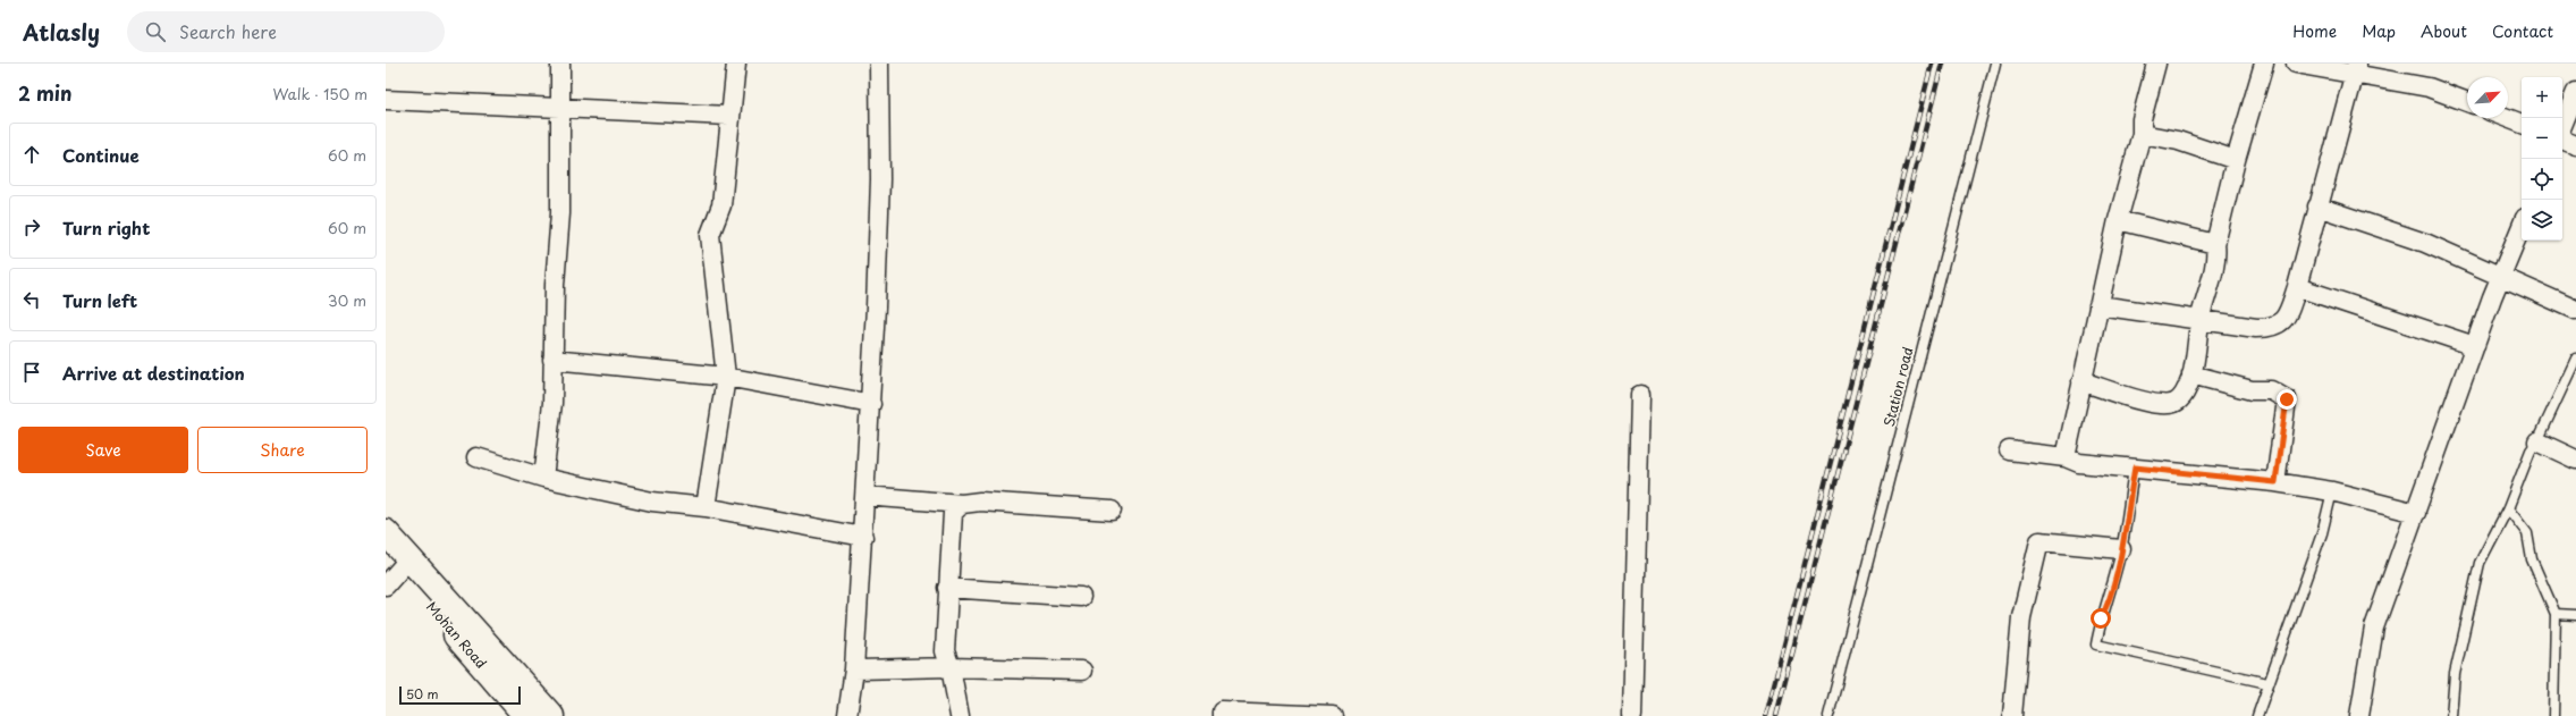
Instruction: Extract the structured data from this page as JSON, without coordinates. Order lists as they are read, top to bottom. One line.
{"streets":{"main road":["Mohan Road"],"lane":["Station road"]},"scale_bar":"50 m","north":"top right","page":{"header":"Atlasly","search":"Search here","nav":["Home","Map","About","Contact"],"heading":["2 min","Walk · 150 m"],"map_buttons":["+","−"],"list":[["Continue","60 m"],["Turn right","60 m"],["Turn left","30 m"],"Arrive at destination"],"buttons":["Save","Share"],"scale":"50 m"}}
